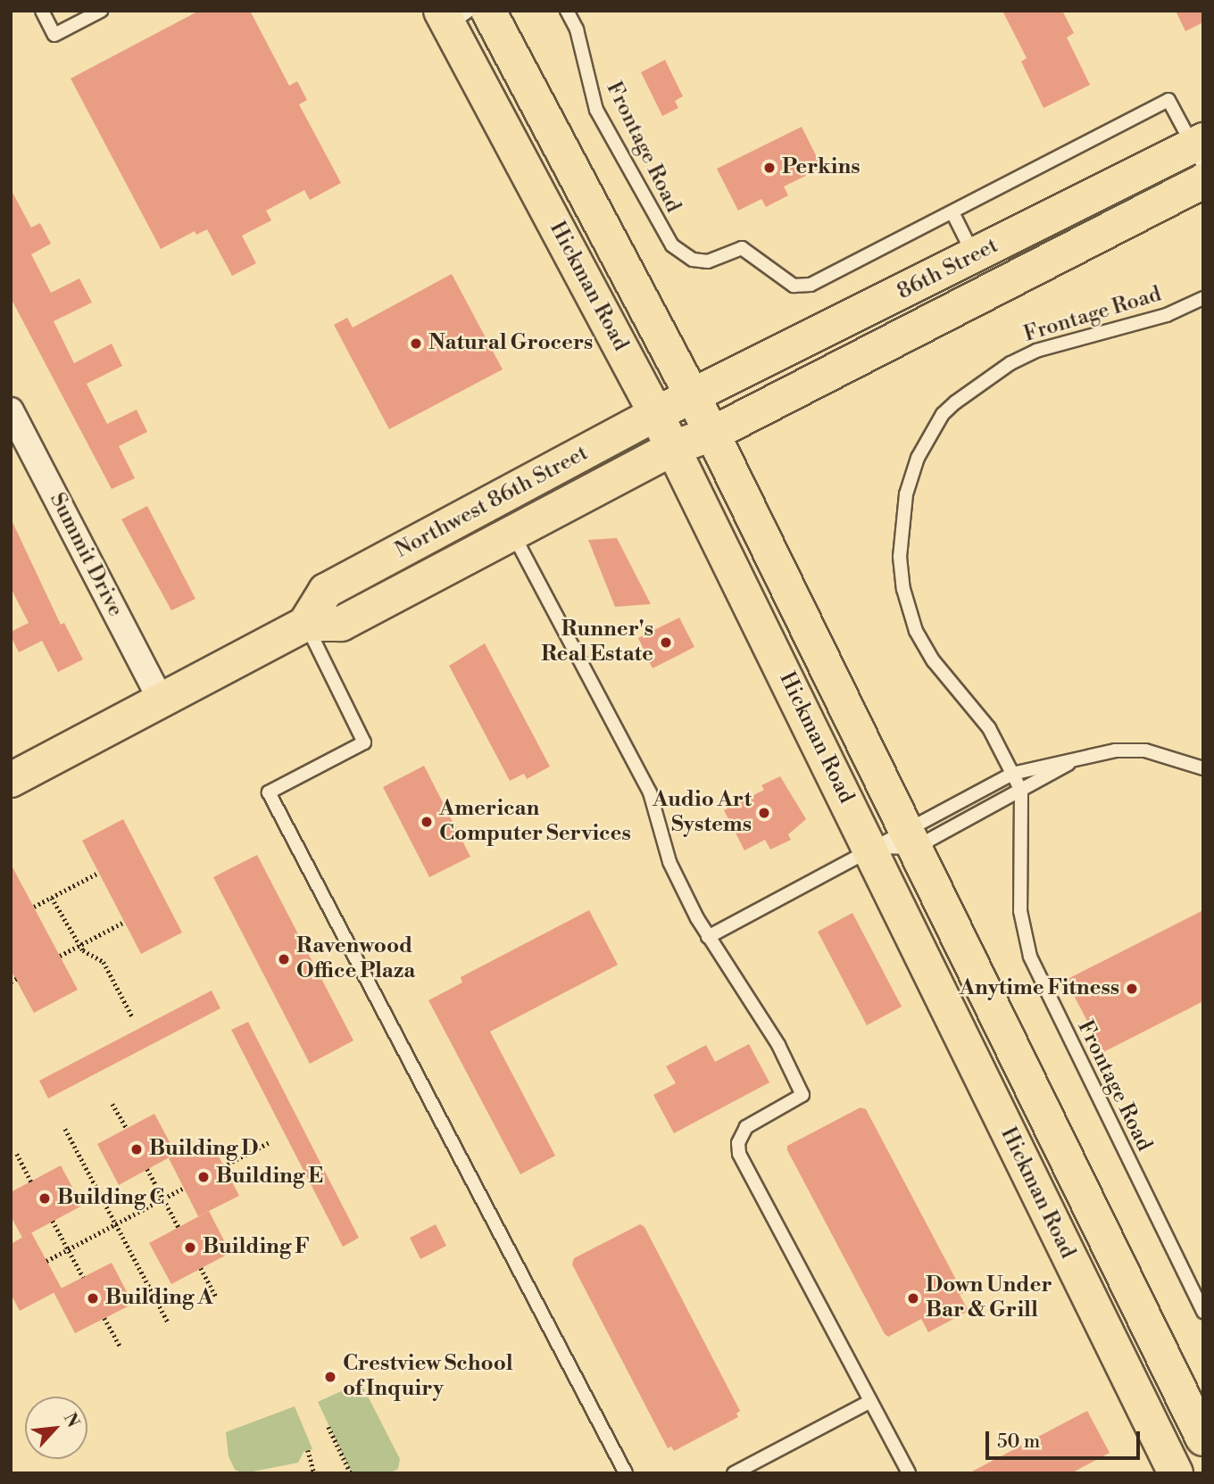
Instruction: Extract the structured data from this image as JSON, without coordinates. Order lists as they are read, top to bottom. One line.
{"streets":{"main road":["86th Street","Hickman Road","Northwest 86th Street"],"street":["Summit Drive"],"lane":["Frontage Road"]},"crossings":[["Frontage Road","86th Street"],["86th Street","Hickman Road"],["86th Street","Northwest 86th Street"],["Hickman Road","Northwest 86th Street"],["Northwest 86th Street","Summit Drive"]],"places":["Perkins","Natural Grocers","Runner's Real Estate","Audio Art Systems","American Computer Services","Ravenwood Office Plaza","Anytime Fitness","Building D","Building E","Building C","Building F","Building A","Down Under Bar & Grill","Crestview School of Inquiry"],"scale_bar":"50 m","north":"top right"}
